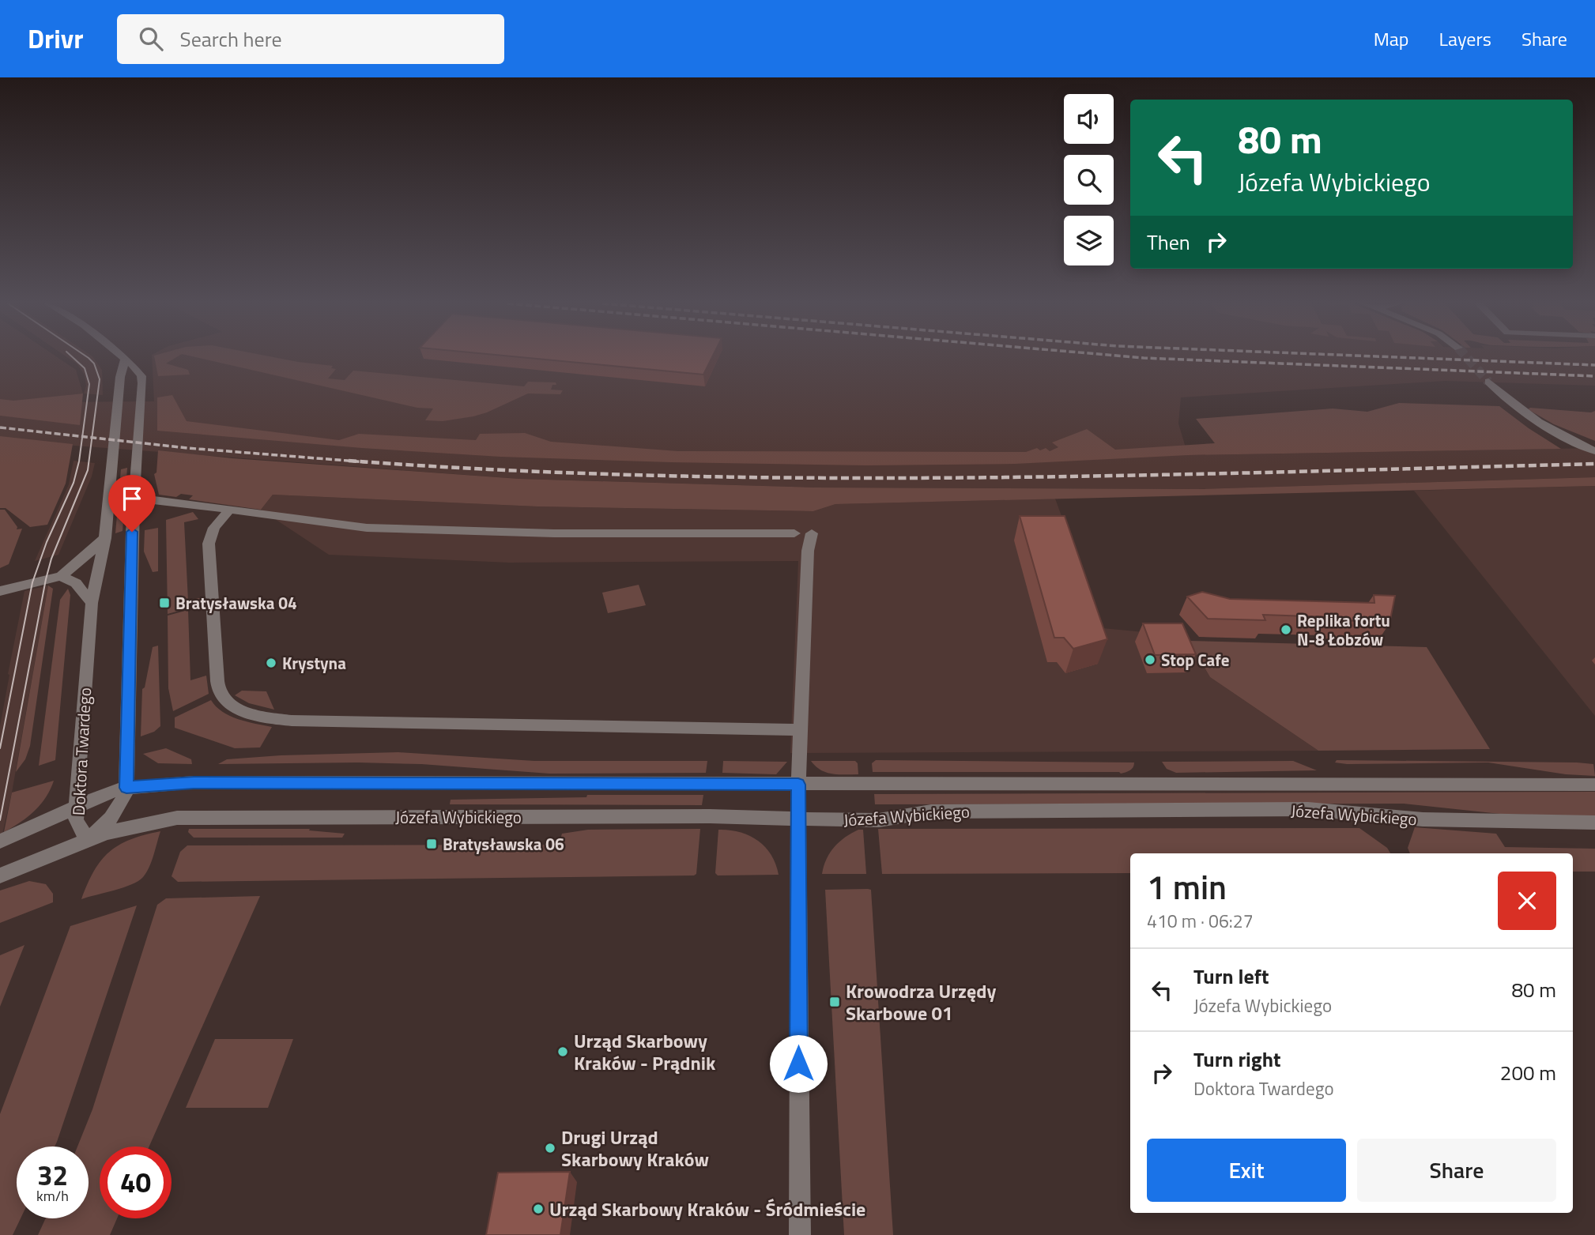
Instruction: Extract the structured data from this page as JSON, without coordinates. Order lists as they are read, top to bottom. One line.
{"streets":{"street":["Doktora Twardego","Józefa Wybickiego"]},"crossings":[["Doktora Twardego","Józefa Wybickiego"]],"places":{"transit":["Bratysławska 04","Bratysławska 06","Krowodrza Urzędy Skarbowe 01"],"other":["Replika fortu N-8 Łobzów","Stop Cafe","Krystyna","Urząd Skarbowy Kraków - Prądnik","Drugi Urząd Skarbowy Kraków","Urząd Skarbowy Kraków - Śródmieście"]},"page":{"header":"Drivr","search":"Search here","nav":["Map","Layers","Share"],"turn":["80 m","Józefa Wybickiego"],"then":"Then","heading":["1 min","410 m · 06:27"],"list":[{"name":"Turn left","note":"Józefa Wybickiego","value":"80 m"},{"name":"Turn right","note":"Doktora Twardego","value":"200 m"}],"buttons":["Exit","Share"],"speed":"32 km/h","limit":"40"}}
